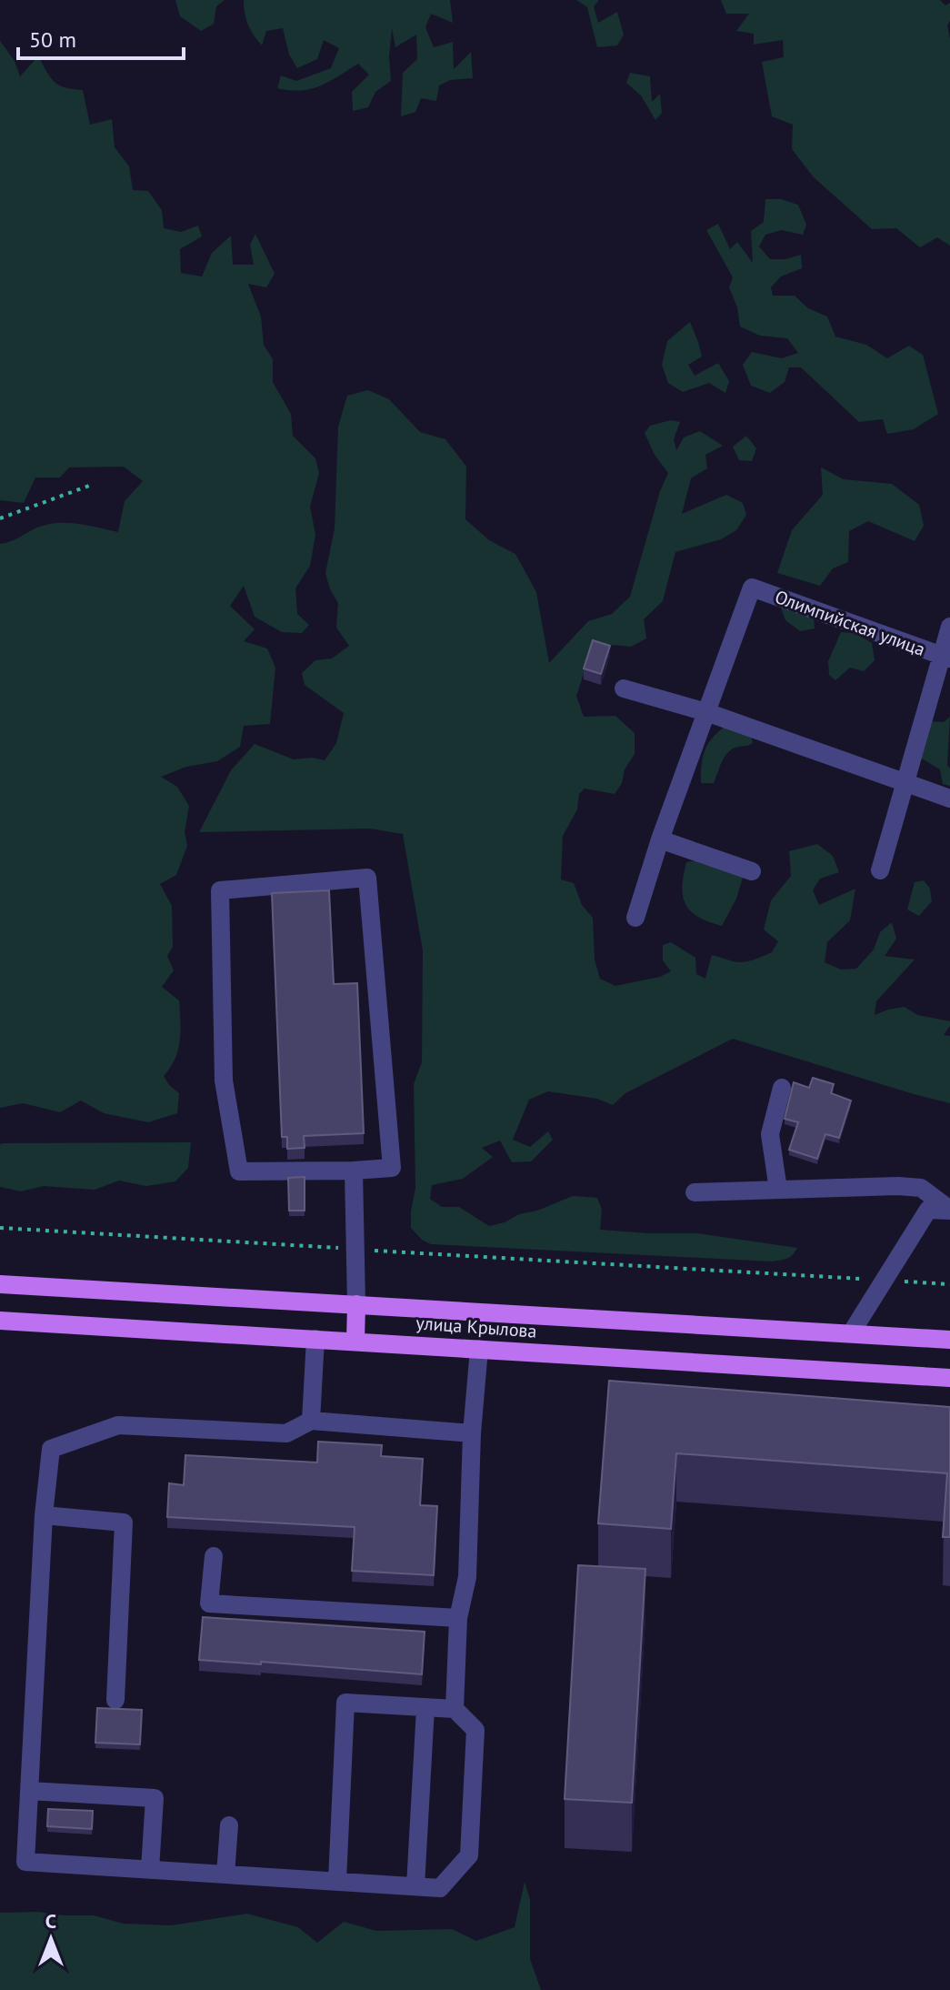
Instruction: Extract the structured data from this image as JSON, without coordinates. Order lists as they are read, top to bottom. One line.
{"streets":{"main road":["улица Крылова"],"street":["Олимпийская улица"]},"scale_bar":"50 m","north":"top"}
